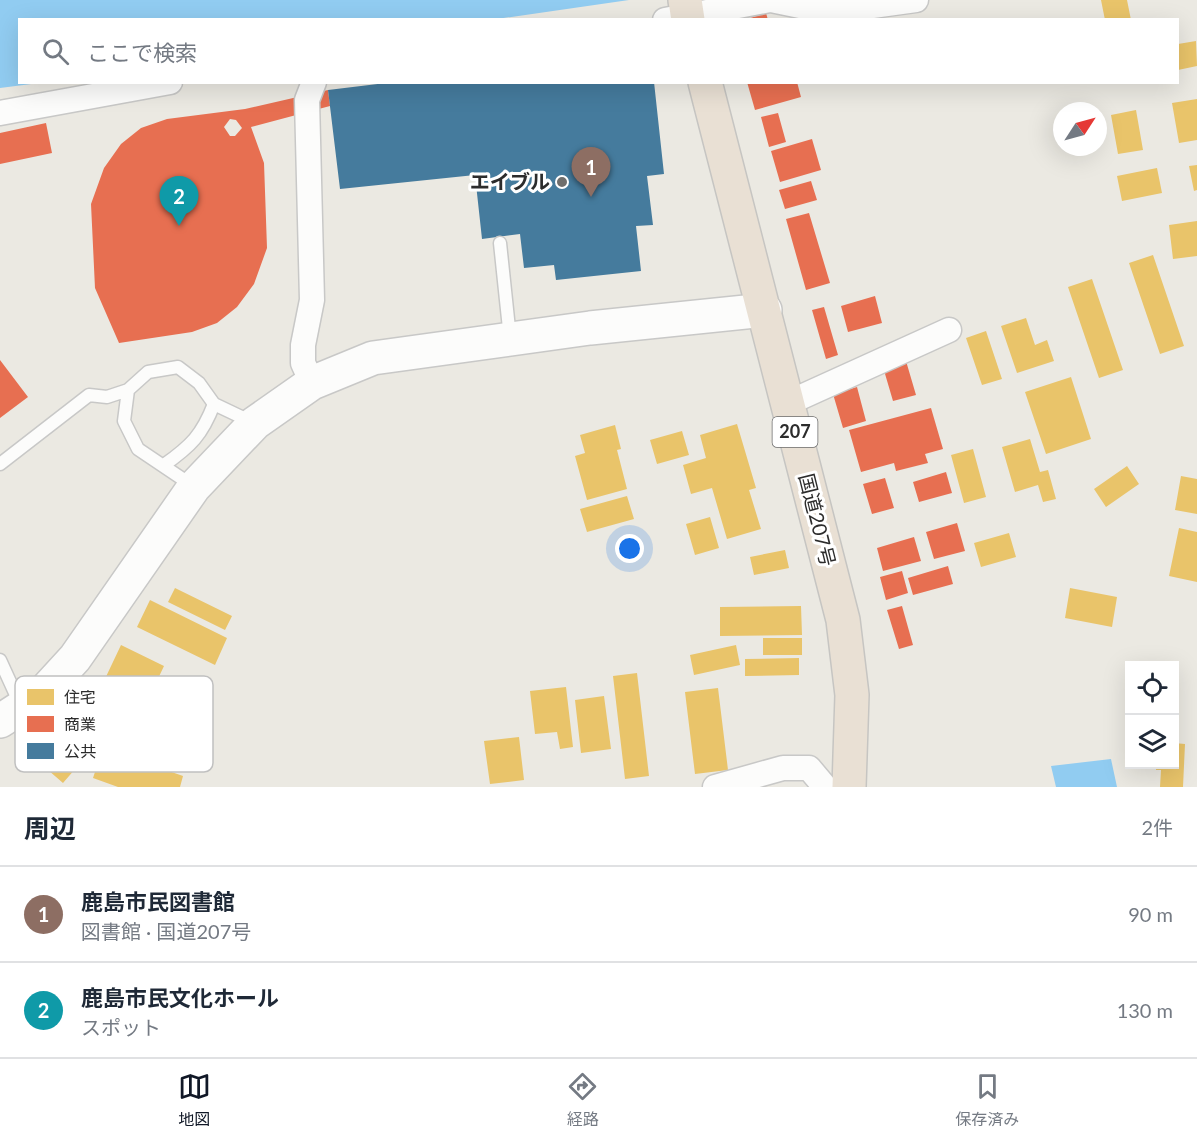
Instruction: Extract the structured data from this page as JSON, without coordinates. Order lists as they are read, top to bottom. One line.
{"streets":{"highway":["207","国道207号"]},"places":["エイブル"],"legend":["住宅","商業","公共"],"north":"top right","page":{"search":"ここで検索","pins":["1","2"],"heading":["周辺","2件"],"list":[{"mark":"1","name":"鹿島市民図書館","note":"図書館 · 国道207号","value":"90 m"},{"mark":"2","name":"鹿島市民文化ホール","note":"スポット","value":"130 m"}],"nav":["地図","経路","保存済み"]}}
